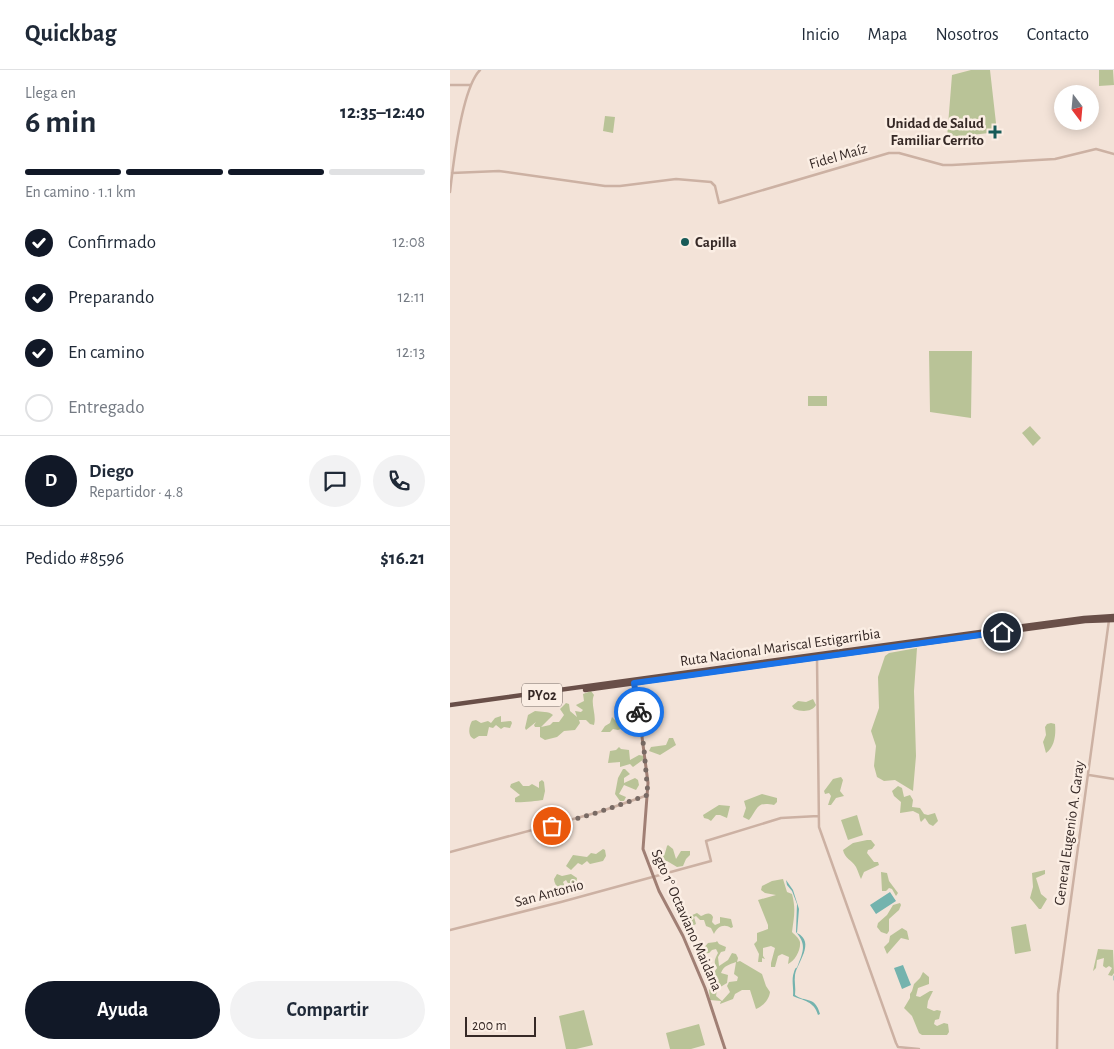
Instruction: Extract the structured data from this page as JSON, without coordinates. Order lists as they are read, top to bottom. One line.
{"streets":{"highway":["Ruta Nacional Mariscal Estigarribia","PY02"],"main road":["Sgto 1° Octaviano Maidana"],"street":["Fidel Maíz","General Eugenio A. Garay","San Antonio"]},"crossings":[["Ruta Nacional Mariscal Estigarribia","General Eugenio A. Garay"],["Ruta Nacional Mariscal Estigarribia","Sgto 1° Octaviano Maidana"],["San Antonio","Sgto 1° Octaviano Maidana"]],"places":{"health":["Unidad de Salud Familiar Cerrito"],"other":["Capilla"]},"scale_bar":"200 m","north":"bottom","page":{"header":"Quickbag","nav":["Inicio","Mapa","Nosotros","Contacto"],"heading":["6 min","Llega en","12:35–12:40"],"panel":["Diego","Repartidor · 4.8","Pedido #8596","$16.21"],"bar":"En camino · 1.1 km","list":[["Confirmado","12:08"],["Preparando","12:11"],["En camino","12:13"],"Entregado"],"round":"D","buttons":["Ayuda","Compartir"],"scale":"200 m"}}
